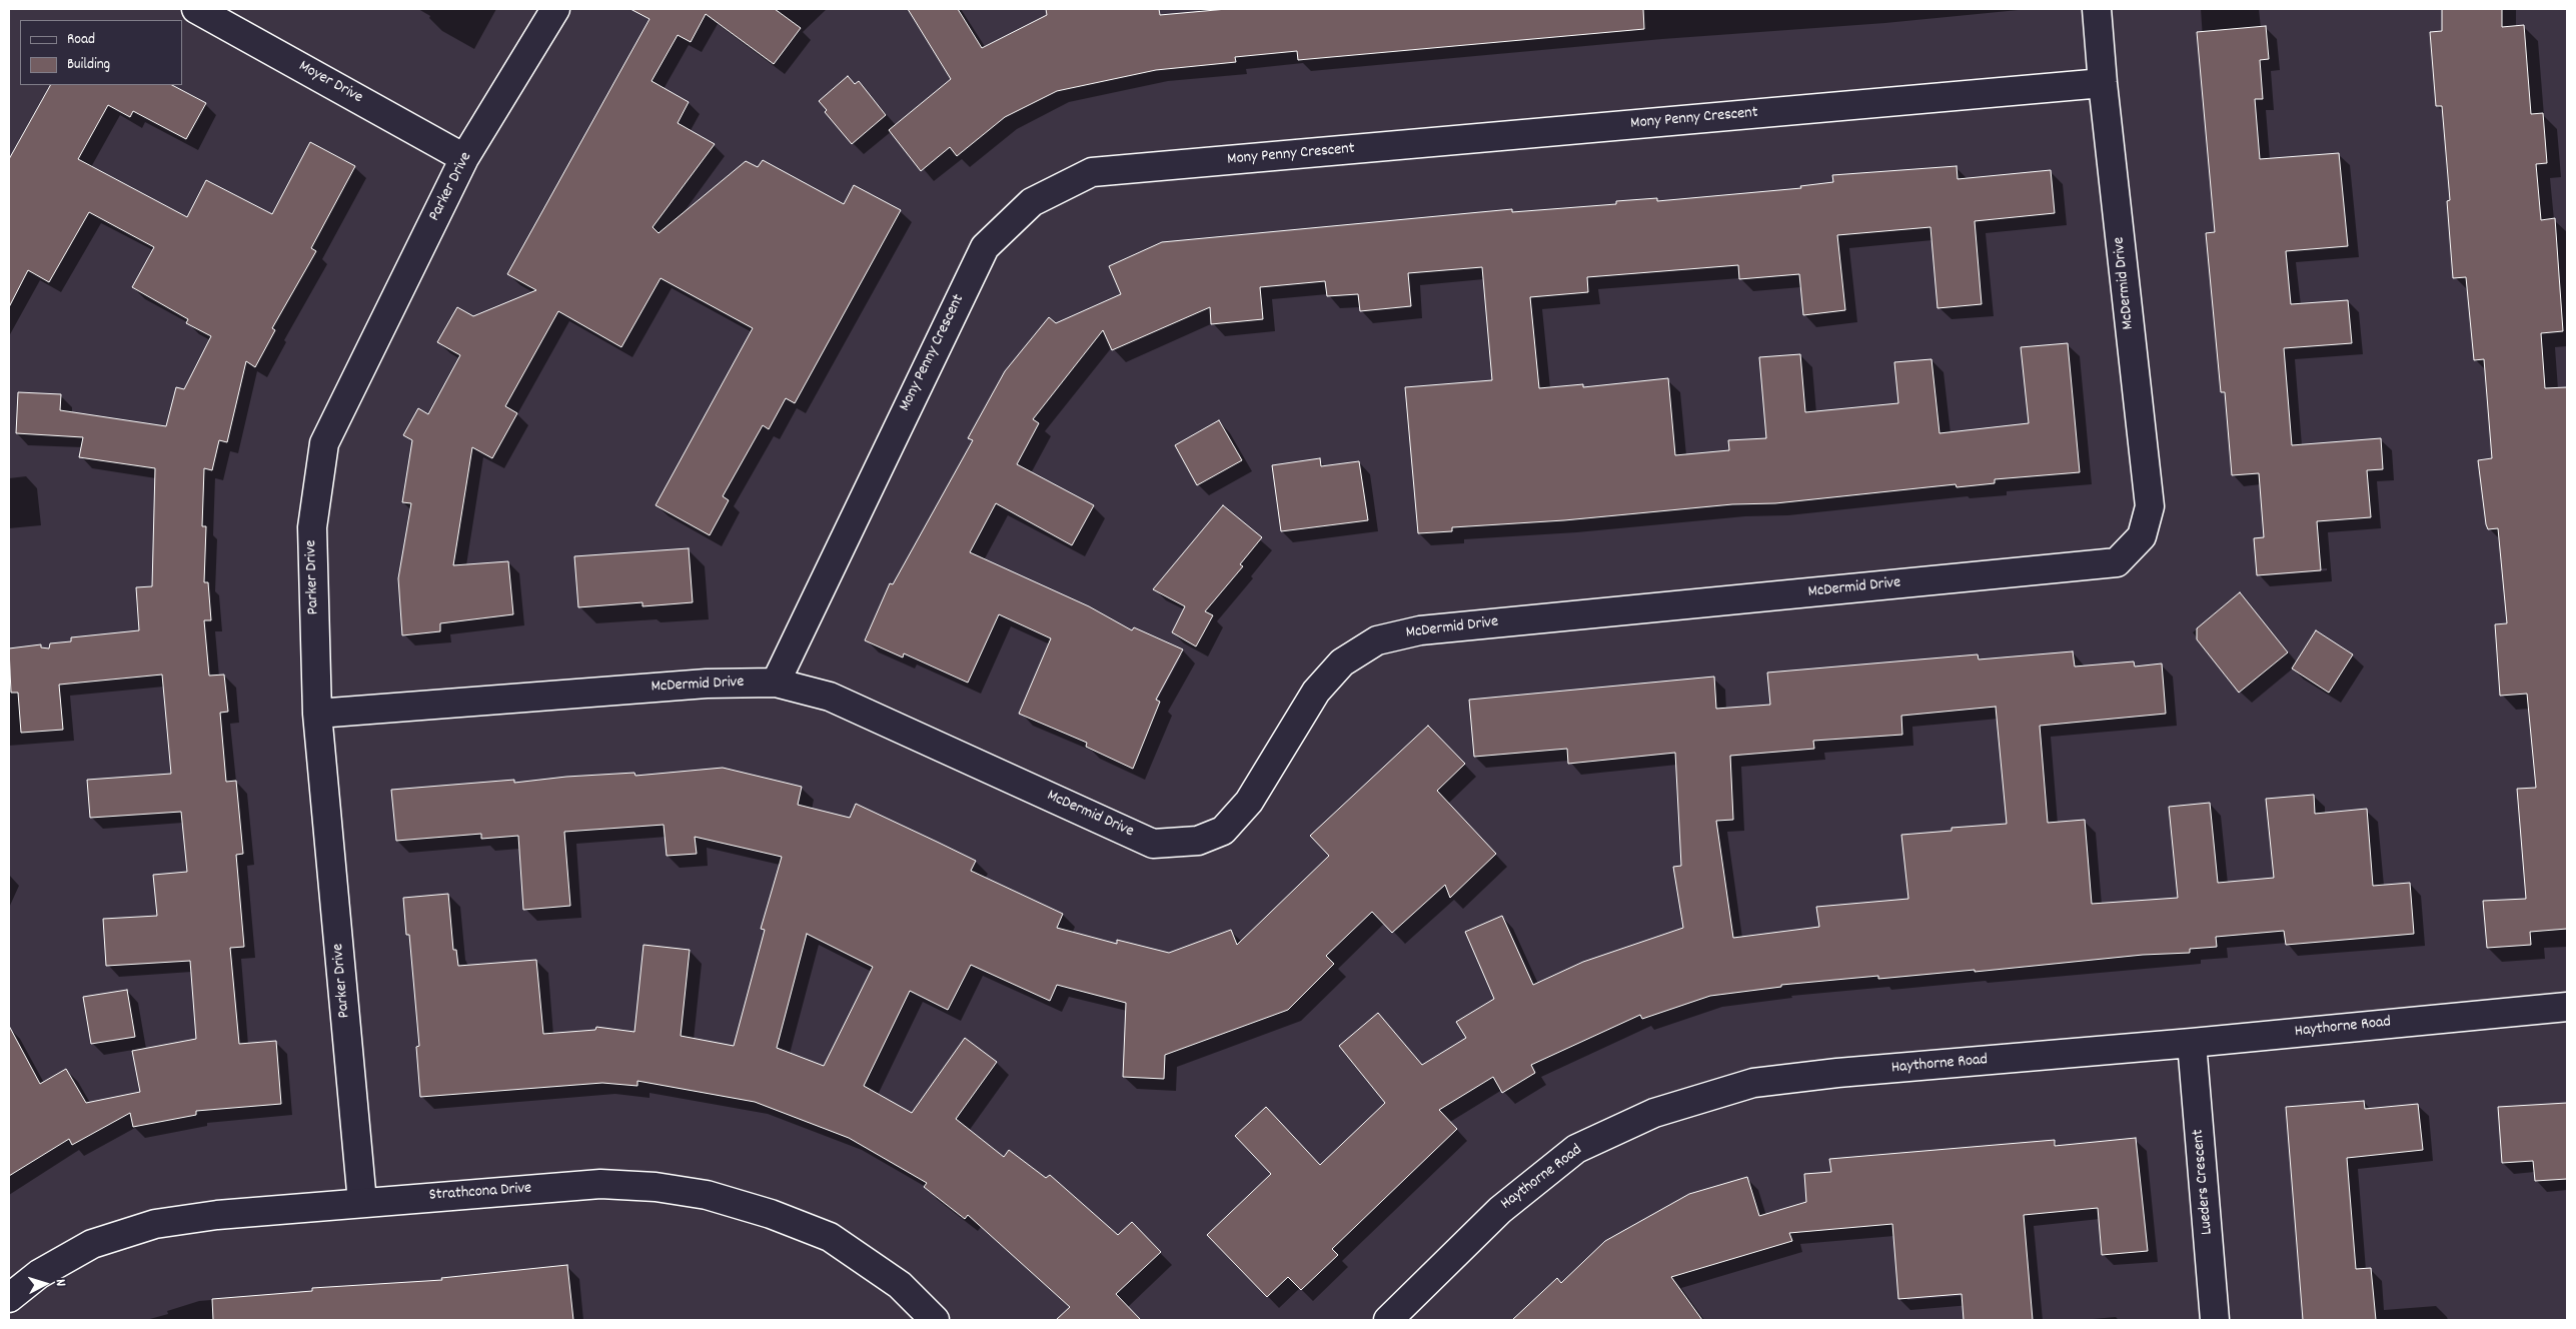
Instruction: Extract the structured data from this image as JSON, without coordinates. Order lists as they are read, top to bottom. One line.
{"streets":{"street":["Moyer Drive","Mony Penny Crescent","Parker Drive","McDermid Drive","Haythorne Road","Lueders Crescent","Strathcona Drive"]},"crossings":[["Moyer Drive","Parker Drive"],["Mony Penny Crescent","McDermid Drive"],["Parker Drive","McDermid Drive"],["Parker Drive","Strathcona Drive"],["Haythorne Road","Lueders Crescent"]],"legend":["Road","Building"],"north":"right"}
